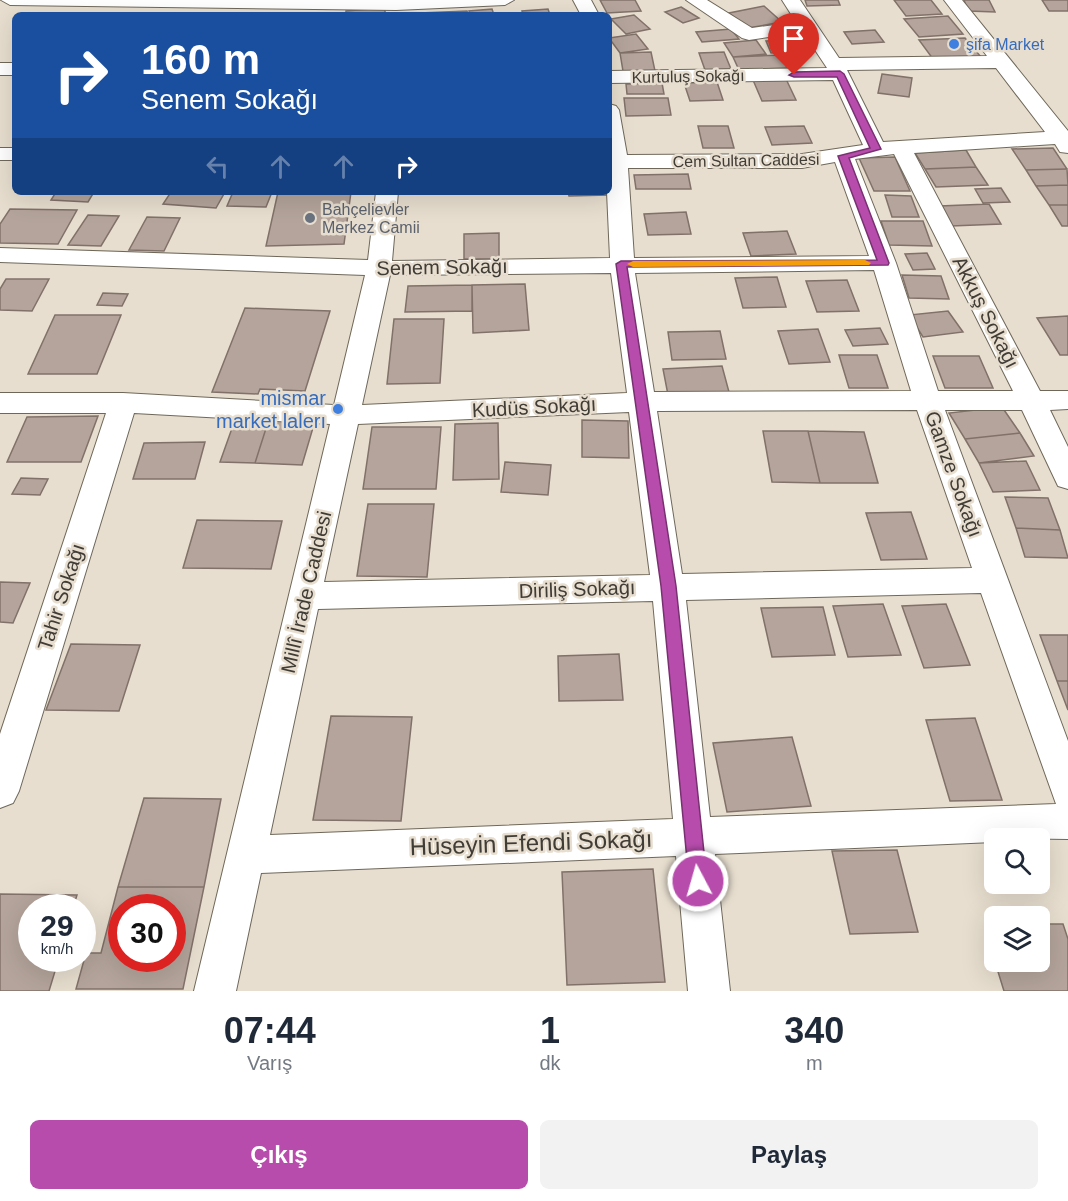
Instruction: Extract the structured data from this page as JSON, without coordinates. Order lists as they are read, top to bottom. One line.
{"streets":{"street":["Kurtuluş Sokağı","Cem Sultan Caddesi","Senem Sokağı","Akkuş Sokağı","Kudüs Sokağı","Gamze Sokağı","Diriliş Sokağı","Millî İrade Caddesi","Tahir Sokağı","Hüseyin Efendi Sokağı"]},"crossings":[["Kurtuluş Sokağı","Cem Sultan Caddesi"],["Cem Sultan Caddesi","Akkuş Sokağı"],["Cem Sultan Caddesi","Gamze Sokağı"],["Senem Sokağı","Gamze Sokağı"],["Senem Sokağı","Millî İrade Caddesi"],["Akkuş Sokağı","Kudüs Sokağı"],["Kudüs Sokağı","Gamze Sokağı"],["Kudüs Sokağı","Millî İrade Caddesi"],["Kudüs Sokağı","Tahir Sokağı"],["Gamze Sokağı","Diriliş Sokağı"],["Diriliş Sokağı","Millî İrade Caddesi"],["Millî İrade Caddesi","Hüseyin Efendi Sokağı"]],"places":["şifa Market","Bahçelievler Merkez Camii","mismar market lalerı"],"page":{"turn":["160 m","Senem Sokağı"],"speed":"29 km/h","limit":"30","eta":["07:44","Varış","1","dk","340","m"],"buttons":["Çıkış","Paylaş"]}}
